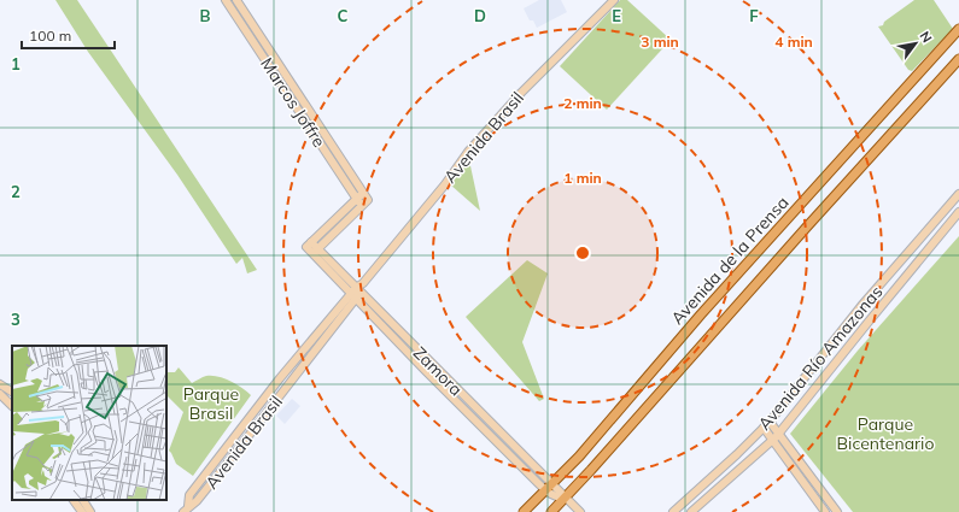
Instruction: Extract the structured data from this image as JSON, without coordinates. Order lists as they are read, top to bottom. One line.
{"streets":{"main road":["Avenida de la Prensa"],"street":["Marcos Joffre","Avenida Brasil","Avenida Río Amazonas","Zamora"]},"crossings":[["Marcos Joffre","Zamora"],["Avenida Brasil","Zamora"],["Avenida de la Prensa","Zamora"]],"parks":["Parque Brasil","Parque Bicentenario"],"scale_bar":"100 m","north":"top right","grid":{"columns":["B","C","D","E","F"],"rows":["1","2","3"]},"rings":["4 min","3 min","2 min","1 min"]}
